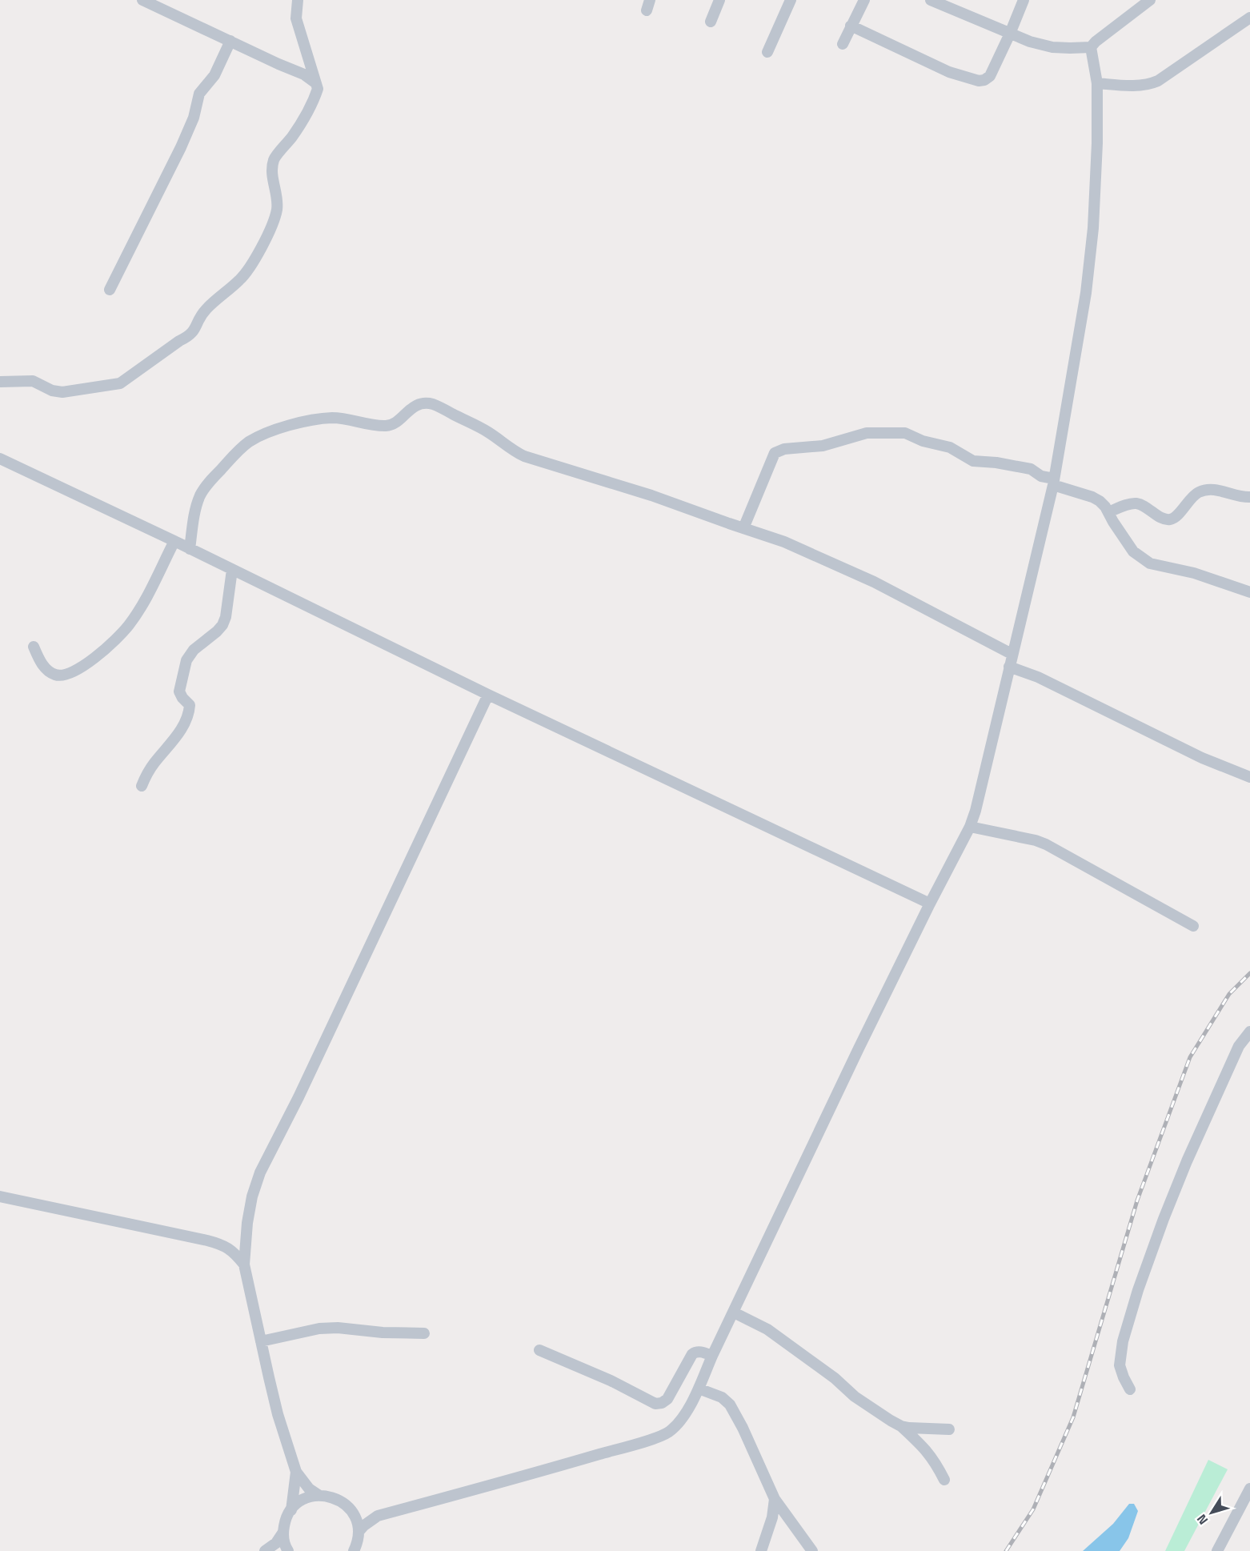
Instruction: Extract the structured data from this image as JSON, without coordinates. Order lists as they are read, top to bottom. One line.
{"north":"bottom left"}
